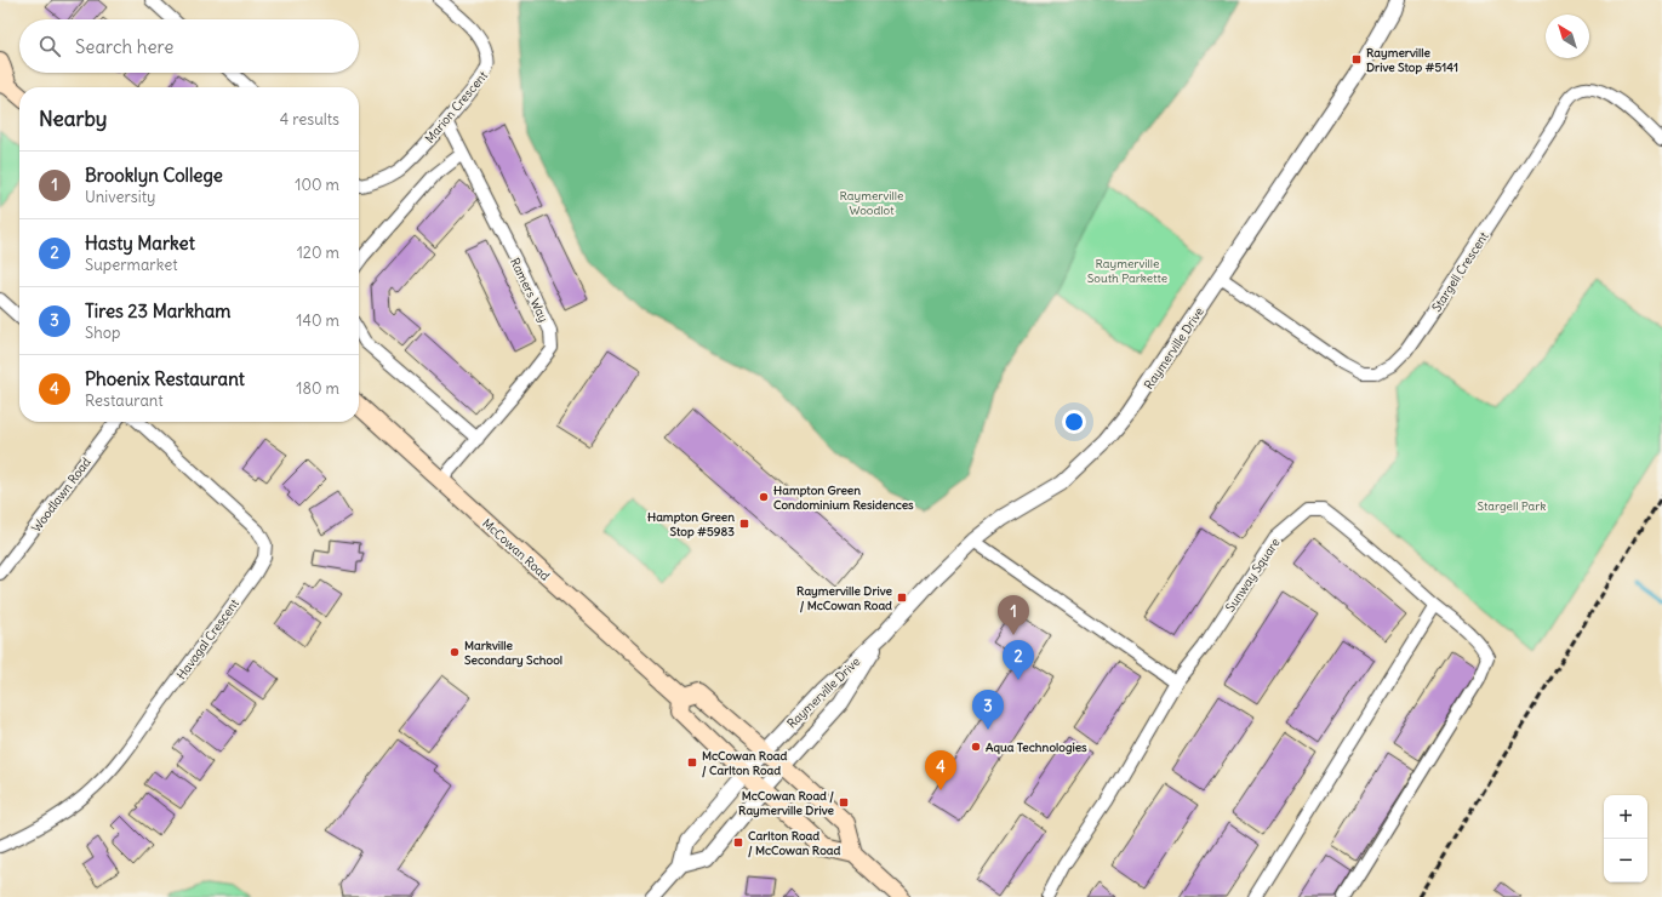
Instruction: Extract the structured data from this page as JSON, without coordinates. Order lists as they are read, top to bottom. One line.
{"streets":{"main road":["McCowan Road"],"street":["Marion Crescent","Stargell Crescent","Ramers Way","Raymerville Drive","Woodlawn Road","Sunway Square","Havagal Crescent"]},"crossings":[["Marion Crescent","Ramers Way"],["Stargell Crescent","Raymerville Drive"],["Ramers Way","McCowan Road"]],"parks":["Raymerville Woodlot","Raymerville South Parkette","Stargell Park"],"places":{"transit":["Raymerville Drive Stop #5141","Hampton Green Stop #5983","Raymerville Drive / McCowan Road","McCowan Road / Carlton Road","McCowan Road / Raymerville Drive","Carlton Road / McCowan Road"],"other":["Hampton Green Condominium Residences","Markville Secondary School","Aqua Technologies"]},"north":"top left","page":{"search":"Search here","heading":["Nearby","4 results"],"list":[{"mark":"1","name":"Brooklyn College","note":"University","value":"100 m"},{"mark":"2","name":"Hasty Market","note":"Supermarket","value":"120 m"},{"mark":"3","name":"Tires 23 Markham","note":"Shop","value":"140 m"},{"mark":"4","name":"Phoenix Restaurant","note":"Restaurant","value":"180 m"}],"pins":["1","2","3","4"],"map_buttons":["+","−"]}}
